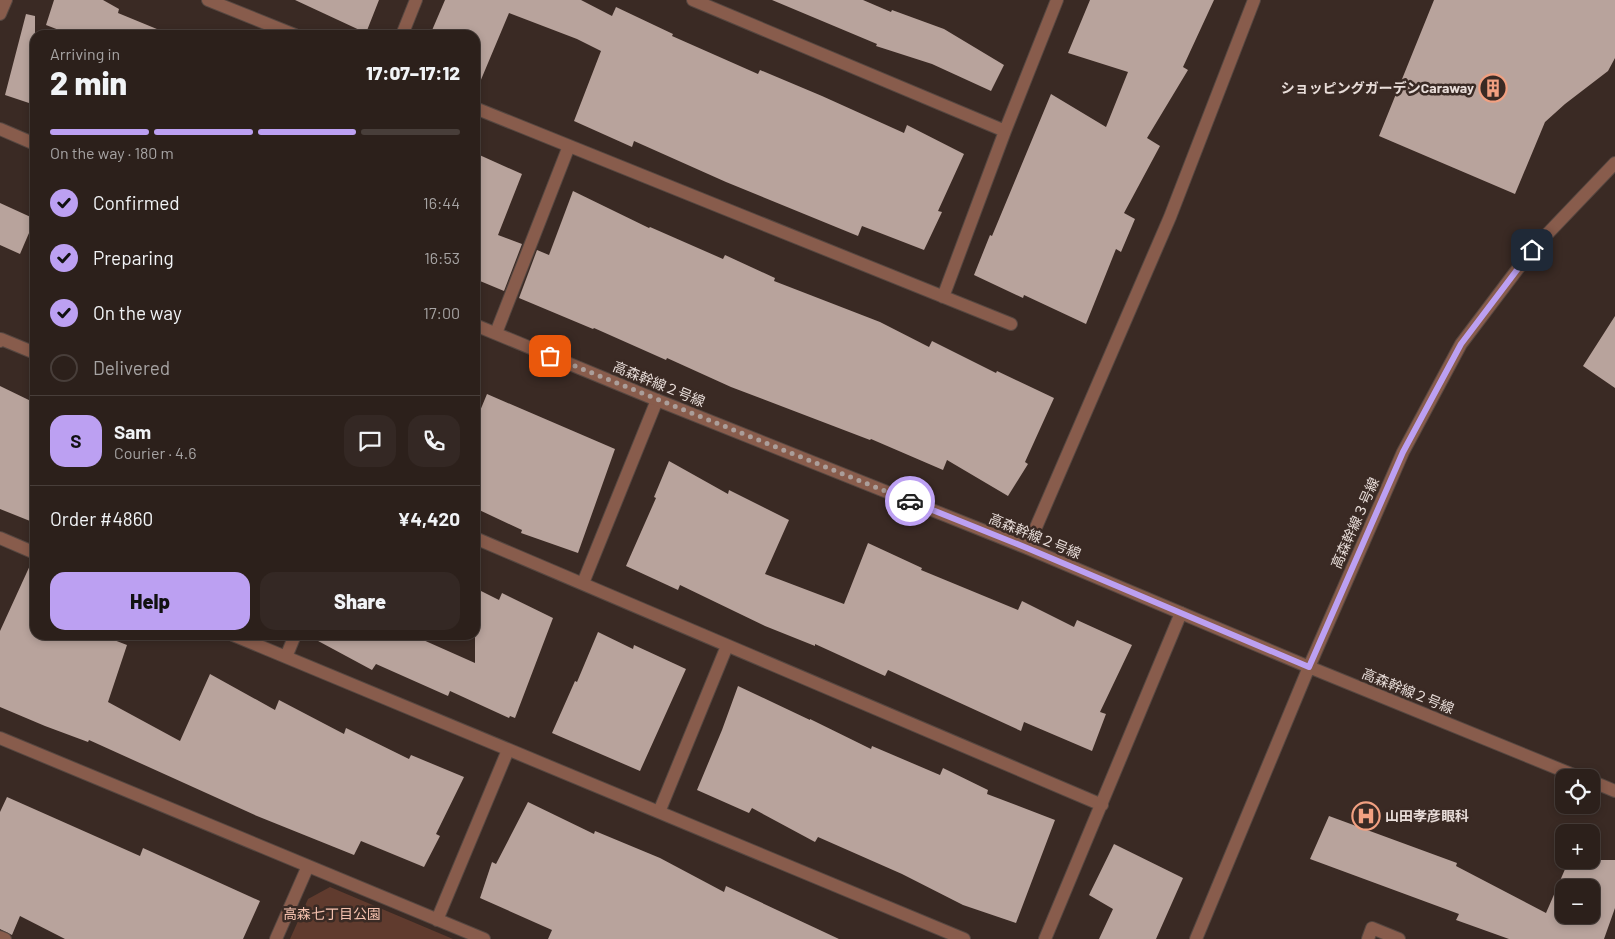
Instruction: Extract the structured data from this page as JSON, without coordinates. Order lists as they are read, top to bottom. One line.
{"streets":{"street":["高森幹線２号線","高森幹線３号線"]},"crossings":[["高森幹線２号線","高森幹線３号線"]],"parks":["高森七丁目公園"],"places":{"building":["ショッピングガーデンCaraway"],"hospital":["山田孝彦眼科"]},"page":{"heading":["2 min","Arriving in","17:07–17:12"],"panel":["Sam","Courier · 4.6","Order #4860","¥4,420"],"bar":"On the way · 180 m","list":[["Confirmed","16:44"],["Preparing","16:53"],["On the way","17:00"],"Delivered"],"round":"S","buttons":["Help","Share"],"map_buttons":["+","−"]}}
